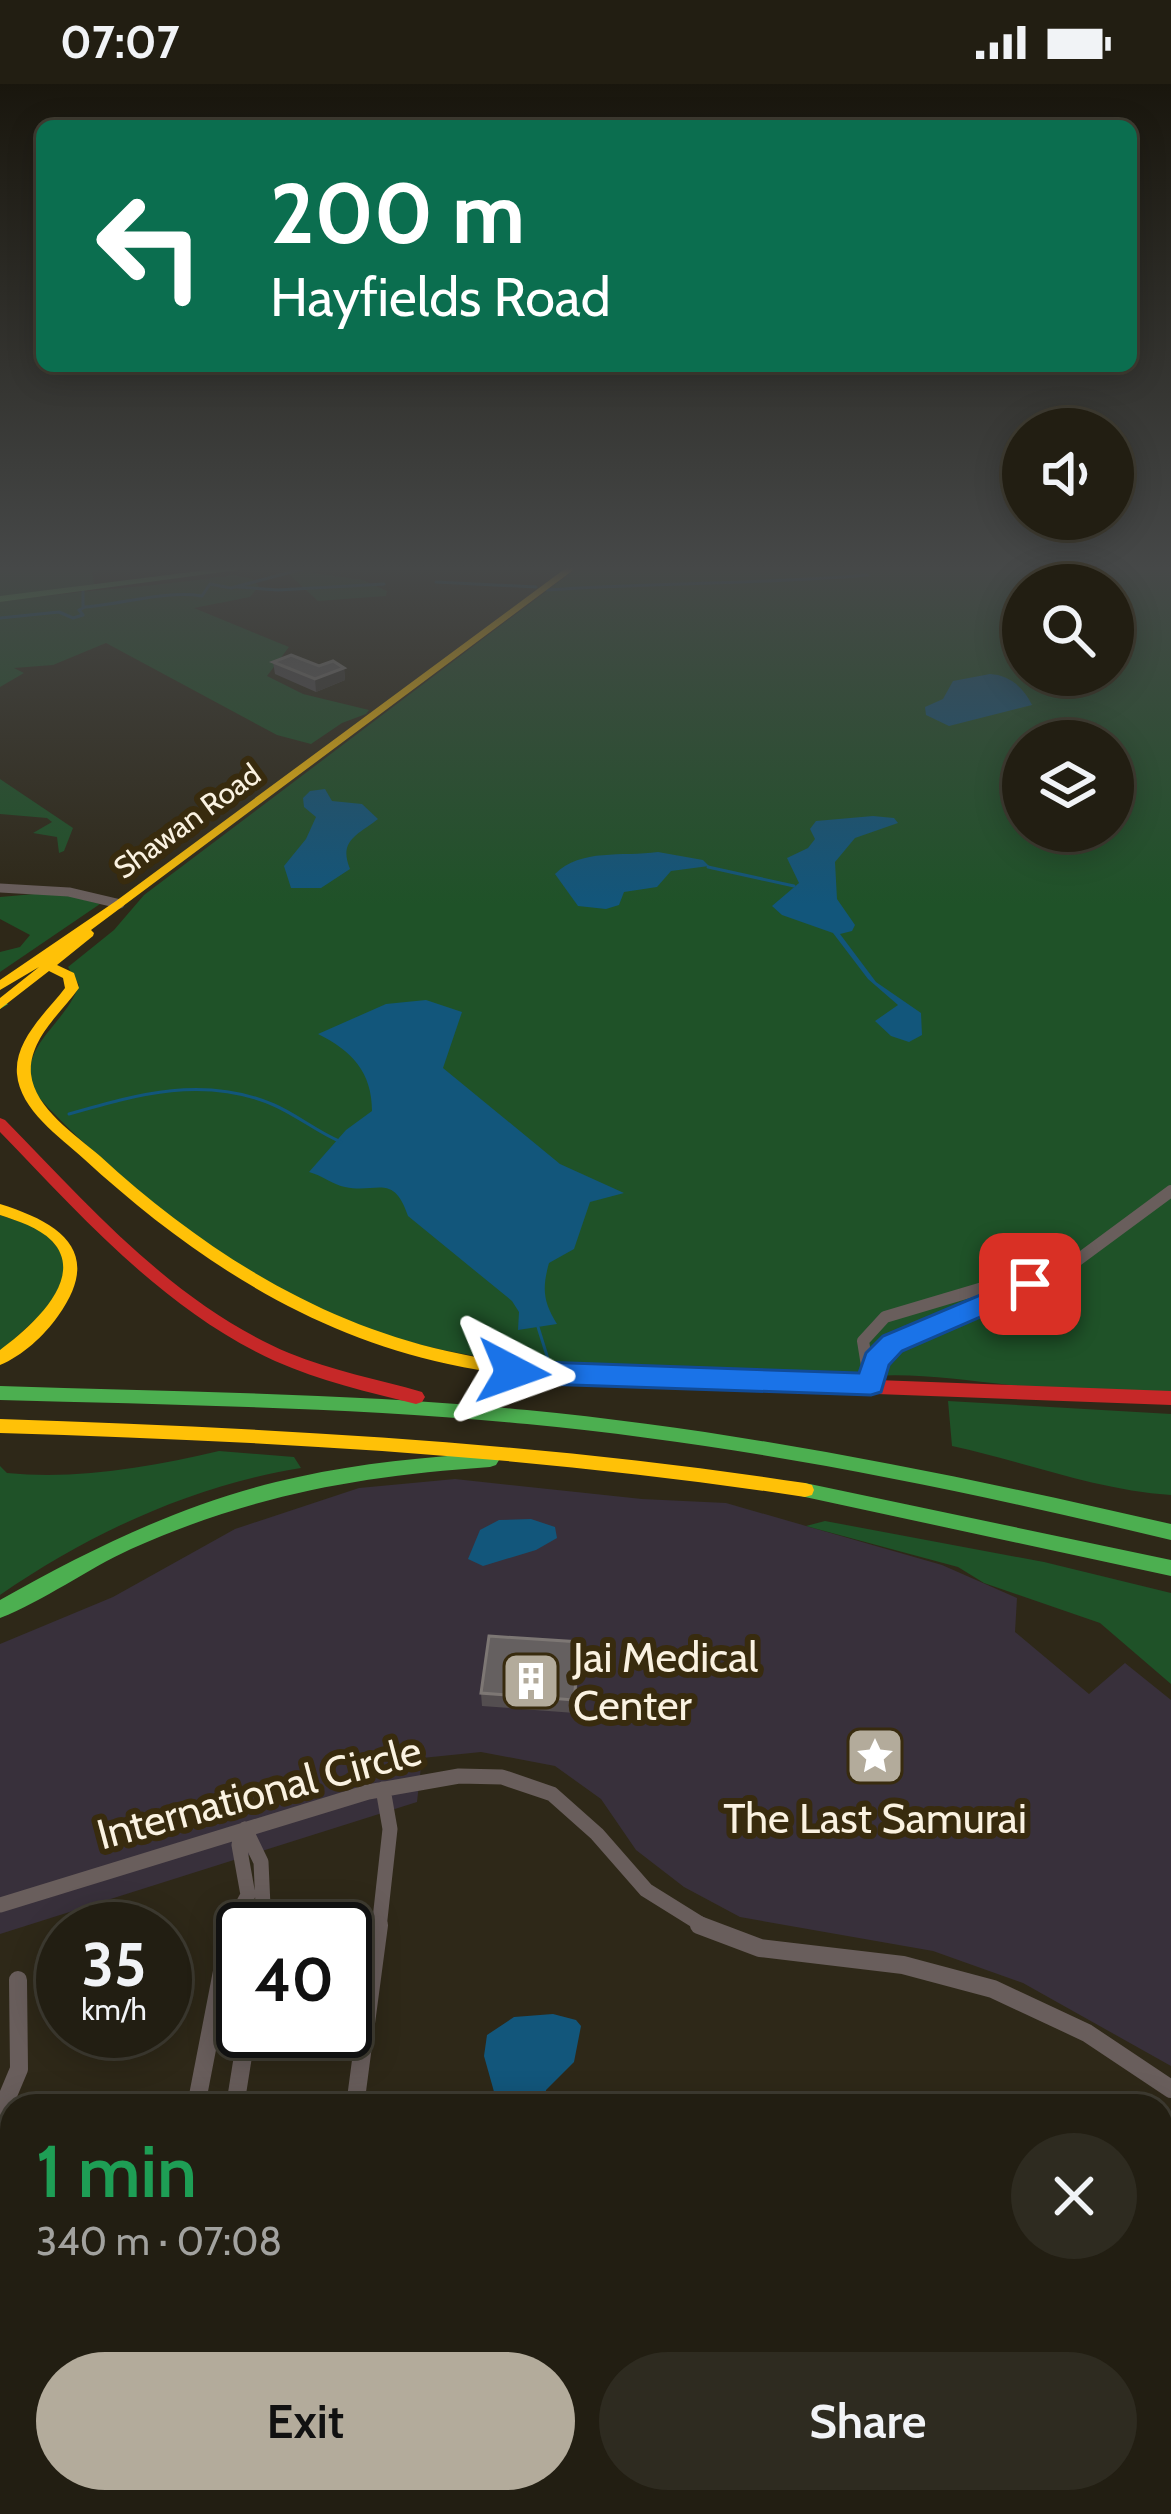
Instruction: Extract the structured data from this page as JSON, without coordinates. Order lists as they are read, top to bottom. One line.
{"streets":{"main road":["Shawan Road"],"street":["International Circle"]},"places":{"building":["Jai Medical Center"],"place":["The Last Samurai"]},"page":{"status":"07:07","turn":["200 m","Hayfields Road"],"speed":"35 km/h","limit":"40","heading":["1 min","340 m · 07:08"],"buttons":["Exit","Share"]}}
